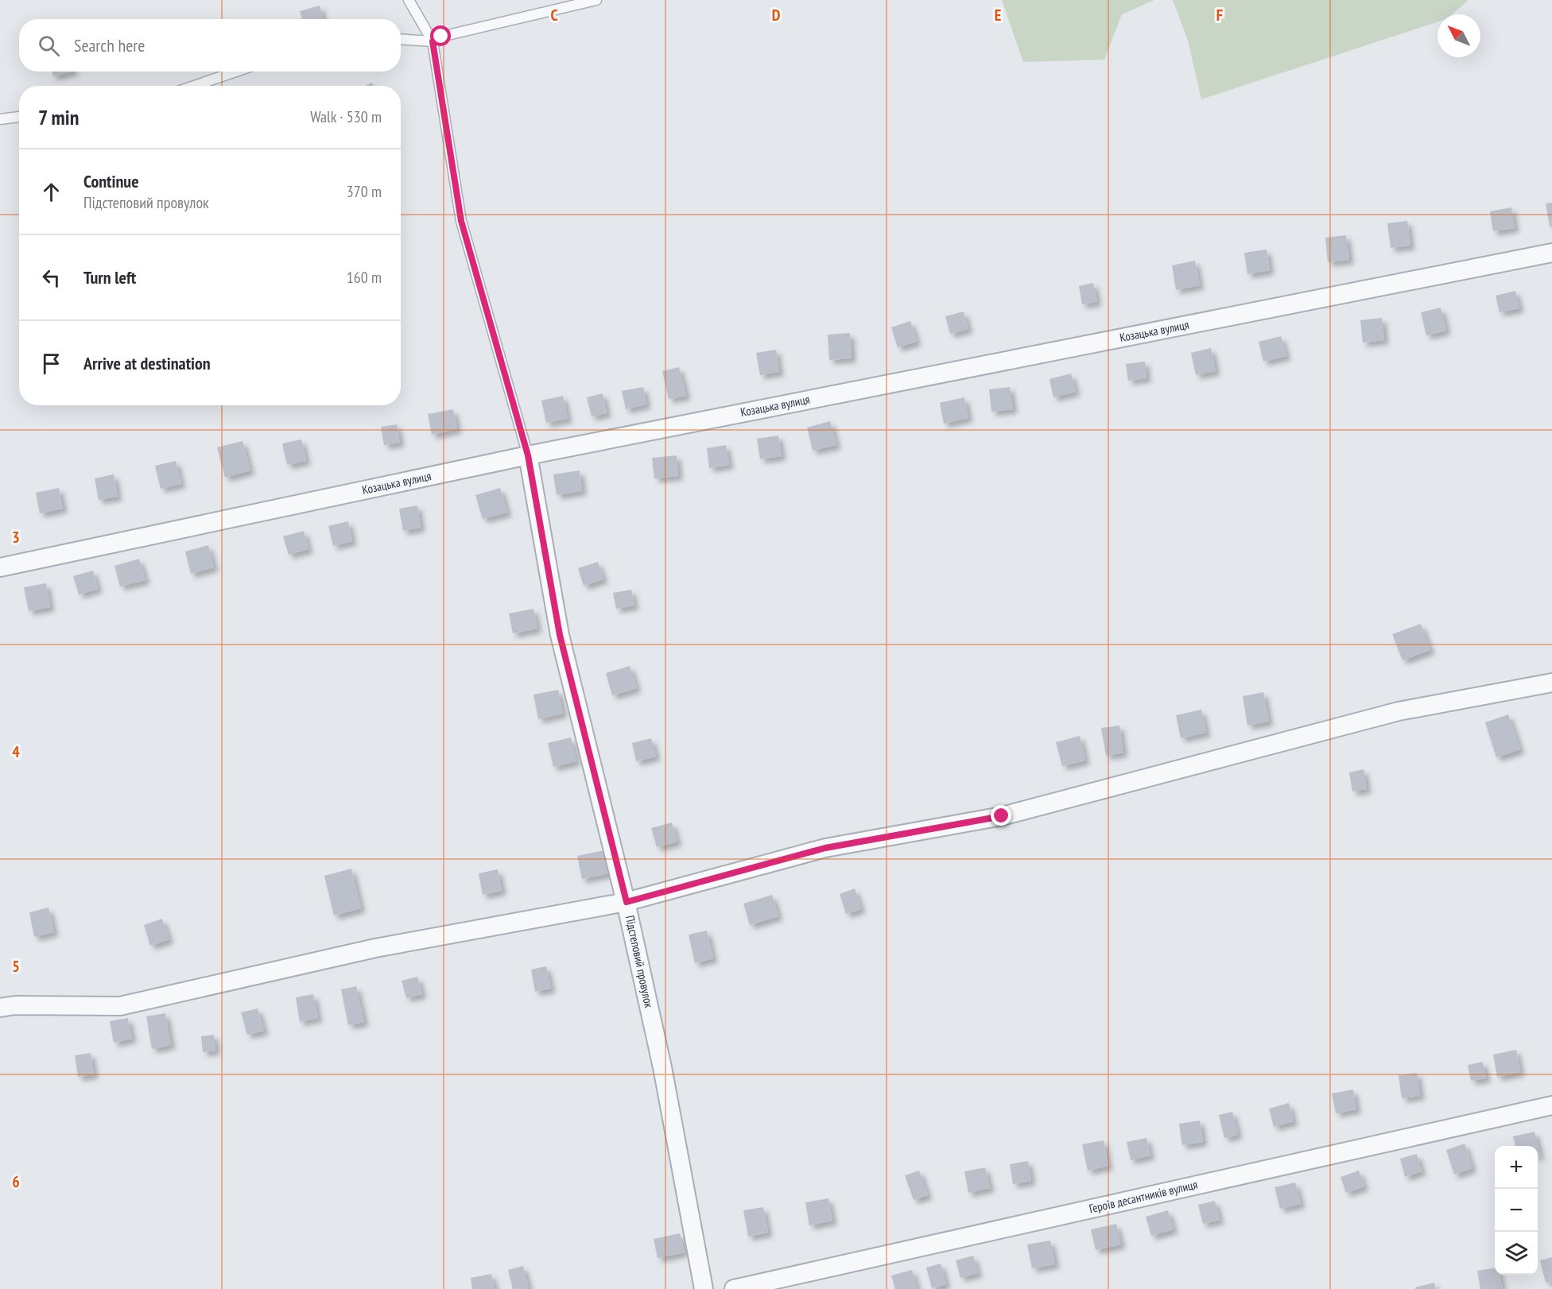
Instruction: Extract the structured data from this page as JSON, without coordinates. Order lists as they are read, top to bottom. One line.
{"streets":{"street":["Козацька вулиця","Підстеповий провулок","Героїв десантників вулиця"]},"crossings":[["Козацька вулиця","Підстеповий провулок"]],"north":"top left","page":{"search":"Search here","heading":["7 min","Walk · 530 m"],"list":[["Continue","Підстеповий провулок","370 m"],["Turn left","160 m"],"Arrive at destination"],"map_buttons":["+","−"]},"grid":{"columns":["C","D","E","F"],"rows":["3","4","5","6"]}}
